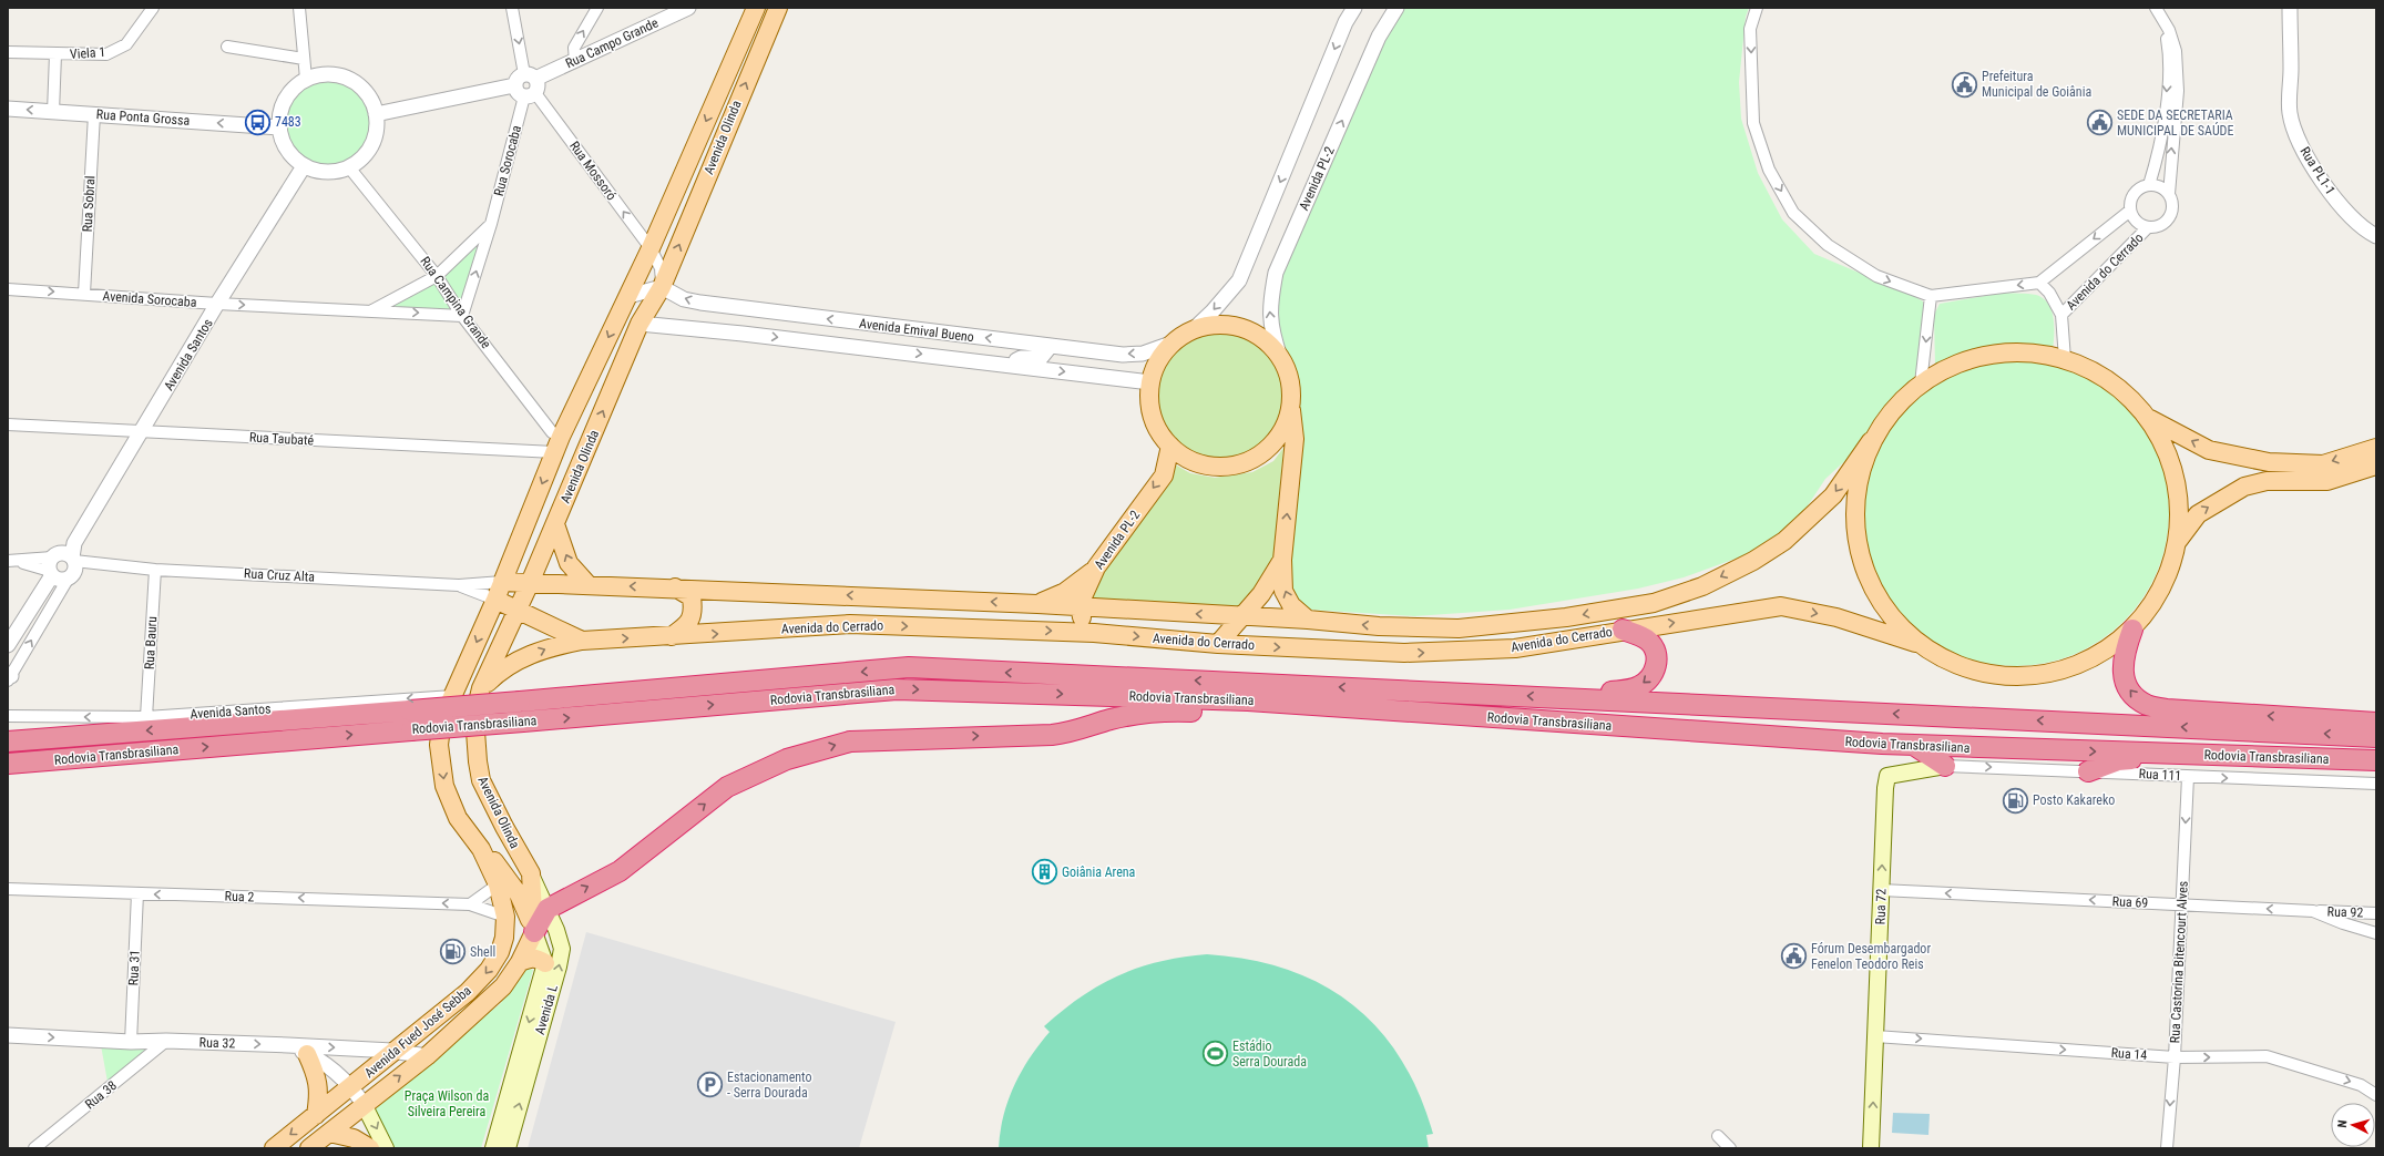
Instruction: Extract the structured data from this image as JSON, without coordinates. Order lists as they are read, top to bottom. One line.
{"streets":{"highway":["Rodovia Transbrasiliana"],"main road":["Avenida Olinda","Avenida PL-2","Avenida do Cerrado","Rua 72","Avenida L","Avenida Fued José Sebba"],"street":["Rua Campo Grande","Viela 1","Rua Ponta Grossa","Rua Sorocaba","Rua Mossoró","Rua PL1-1","Rua Sobral","Avenida Sorocaba","Rua Campina Grande","Avenida Emival Bueno","Avenida Santos","Rua Taubaté","Rua Cruz Alta","Rua Bauru","Rua 111","Rua 2","Rua 69","Rua 92","Rua Castorina Bitencourt Alves","Rua 31","Rua 32","Rua 14","Rua 38"]},"crossings":[["Rua Campo Grande","Rua Sorocaba"],["Rua Campo Grande","Rua Mossoró"],["Viela 1","Rua Ponta Grossa"],["Rua Ponta Grossa","Rua Sobral"],["Rua Ponta Grossa","Rua Campina Grande"],["Rua Ponta Grossa","Avenida Santos"],["Avenida Olinda","Rua Mossoró"],["Avenida Olinda","Avenida do Cerrado"],["Avenida Olinda","Rua Campina Grande"],["Avenida Olinda","Avenida Emival Bueno"],["Avenida Olinda","Avenida Santos"],["Avenida Olinda","Rua Taubaté"],["Avenida Olinda","Rua Cruz Alta"],["Avenida Olinda","Avenida L"],["Avenida Olinda","Avenida Fued José Sebba"],["Rua Sorocaba","Rua Mossoró"],["Rua Sorocaba","Avenida Sorocaba"],["Rua Sorocaba","Rua Campina Grande"],["Rua Mossoró","Avenida Emival Bueno"],["Avenida PL-2","Avenida do Cerrado"],["Avenida PL-2","Avenida Emival Bueno"],["Rua Sobral","Avenida Sorocaba"],["Avenida do Cerrado","Rua Cruz Alta"],["Avenida Sorocaba","Rua Campina Grande"],["Avenida Sorocaba","Avenida Santos"],["Rua Campina Grande","Avenida Santos"],["Rua Campina Grande","Rua Taubaté"],["Avenida Santos","Rua Taubaté"],["Avenida Santos","Rua Cruz Alta"],["Avenida Santos","Rua Bauru"],["Rua Cruz Alta","Rua Bauru"],["Rua 111","Rua 72"],["Rua 111","Rua Castorina Bitencourt Alves"],["Rua 2","Rua 31"],["Rua 2","Avenida Fued José Sebba"],["Rua 69","Rua 72"],["Rua 69","Rua 92"],["Rua 69","Rua Castorina Bitencourt Alves"],["Rua 72","Rua 14"],["Rua Castorina Bitencourt Alves","Rua 14"],["Rua 31","Rua 32"],["Avenida Fued José Sebba","Rua 32"],["Rua 32","Rua 38"]],"one_way":["Rua Ponta Grossa","Rua Sorocaba","Rua Mossoró","Avenida Sorocaba","Rua 111","Rua 2","Rua 69","Rua 72","Rua Castorina Bitencourt Alves","Rua 32","Rua 14"],"parks":["Praça Wilson da Silveira Pereira"],"places":{"public building":["Prefeitura Municipal de Goiânia","SEDE DA SECRETARIA MUNICIPAL DE SAÚDE","Fórum Desembargador Fenelon Teodoro Reis"],"bus stop":["7483"],"fuel station":["Posto Kakareko","Shell"],"building":["Goiânia Arena"],"sports":["Estádio Serra Dourada"],"parking":["Estacionamento - Serra Dourada"]},"north":"left"}
